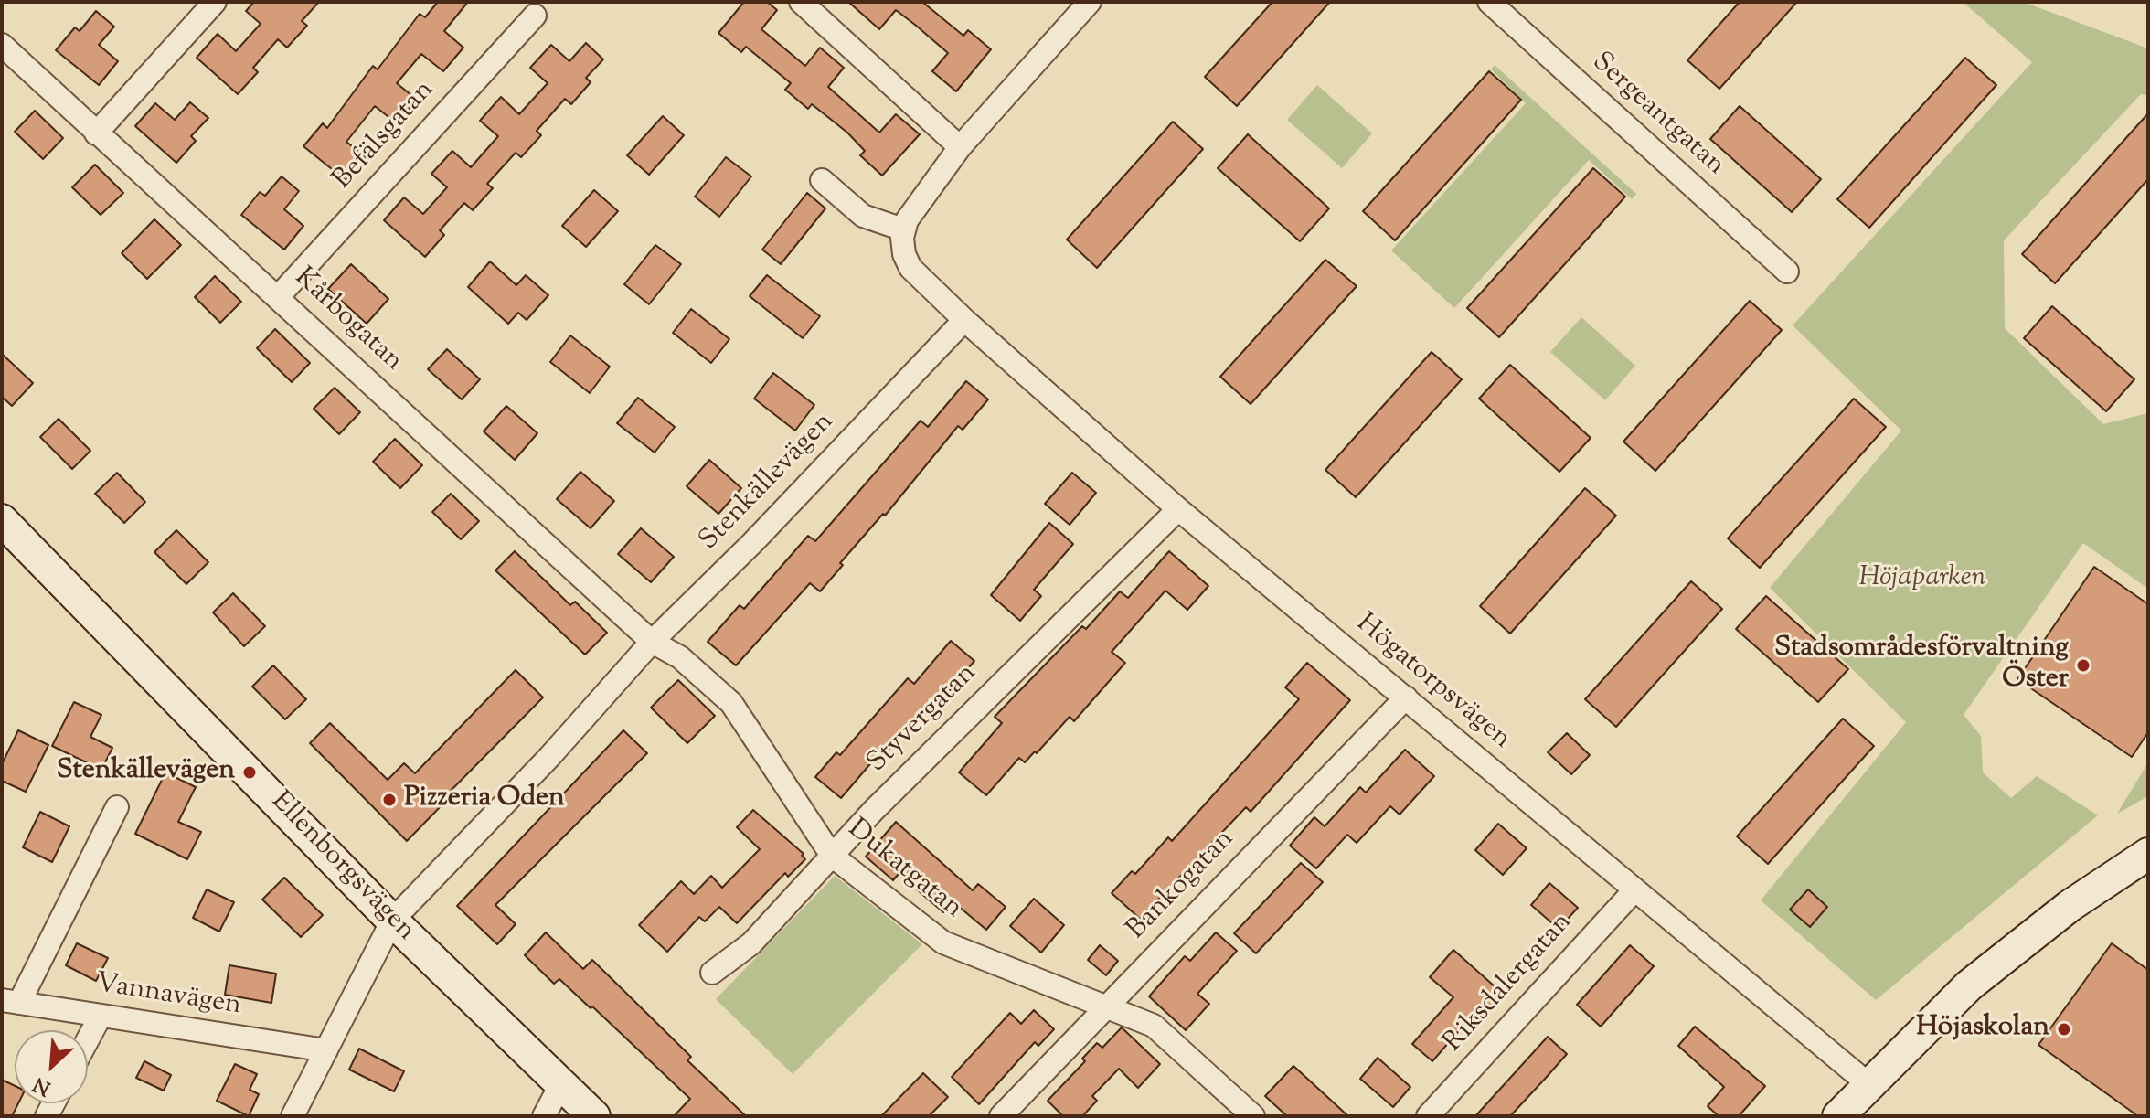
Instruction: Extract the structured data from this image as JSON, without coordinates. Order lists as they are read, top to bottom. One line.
{"streets":{"street":["Sergeantgatan","Befälsgatan","Kårbogatan","Stenkällevägen","Högatorpsvägen","Styvergatan","Ellenborgsvägen","Dukatgatan","Bankogatan","Riksdalergatan","Vannavägen"]},"crossings":[["Befälsgatan","Kårbogatan"],["Kårbogatan","Stenkällevägen"],["Kårbogatan","Dukatgatan"],["Stenkällevägen","Högatorpsvägen"],["Stenkällevägen","Ellenborgsvägen"],["Stenkällevägen","Dukatgatan"],["Stenkällevägen","Vannavägen"],["Högatorpsvägen","Styvergatan"],["Högatorpsvägen","Bankogatan"],["Högatorpsvägen","Riksdalergatan"],["Styvergatan","Dukatgatan"],["Dukatgatan","Bankogatan"]],"parks":["Höjaparken"],"places":["Stadsområdesförvaltning Öster","Stenkällevägen","Pizzeria Oden","Höjaskolan"],"north":"bottom left"}
